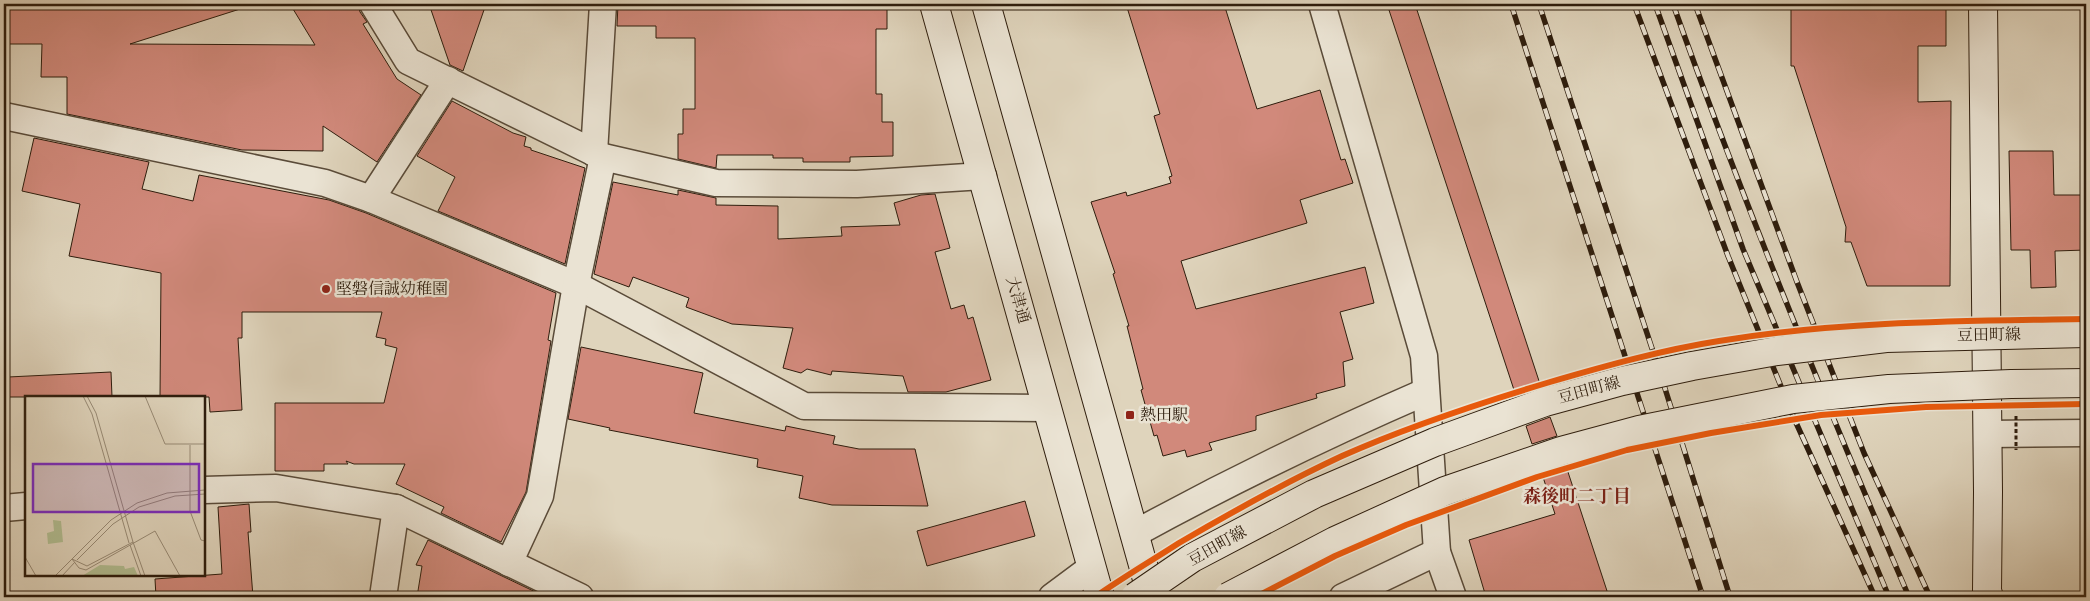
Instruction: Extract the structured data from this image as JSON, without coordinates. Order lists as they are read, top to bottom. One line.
{"streets":{"street":["大津通","豆田町線"]},"districts":["森後町二丁目"],"places":{"other":["堅磐信誠幼稚園"],"transit":["熱田駅"]}}
